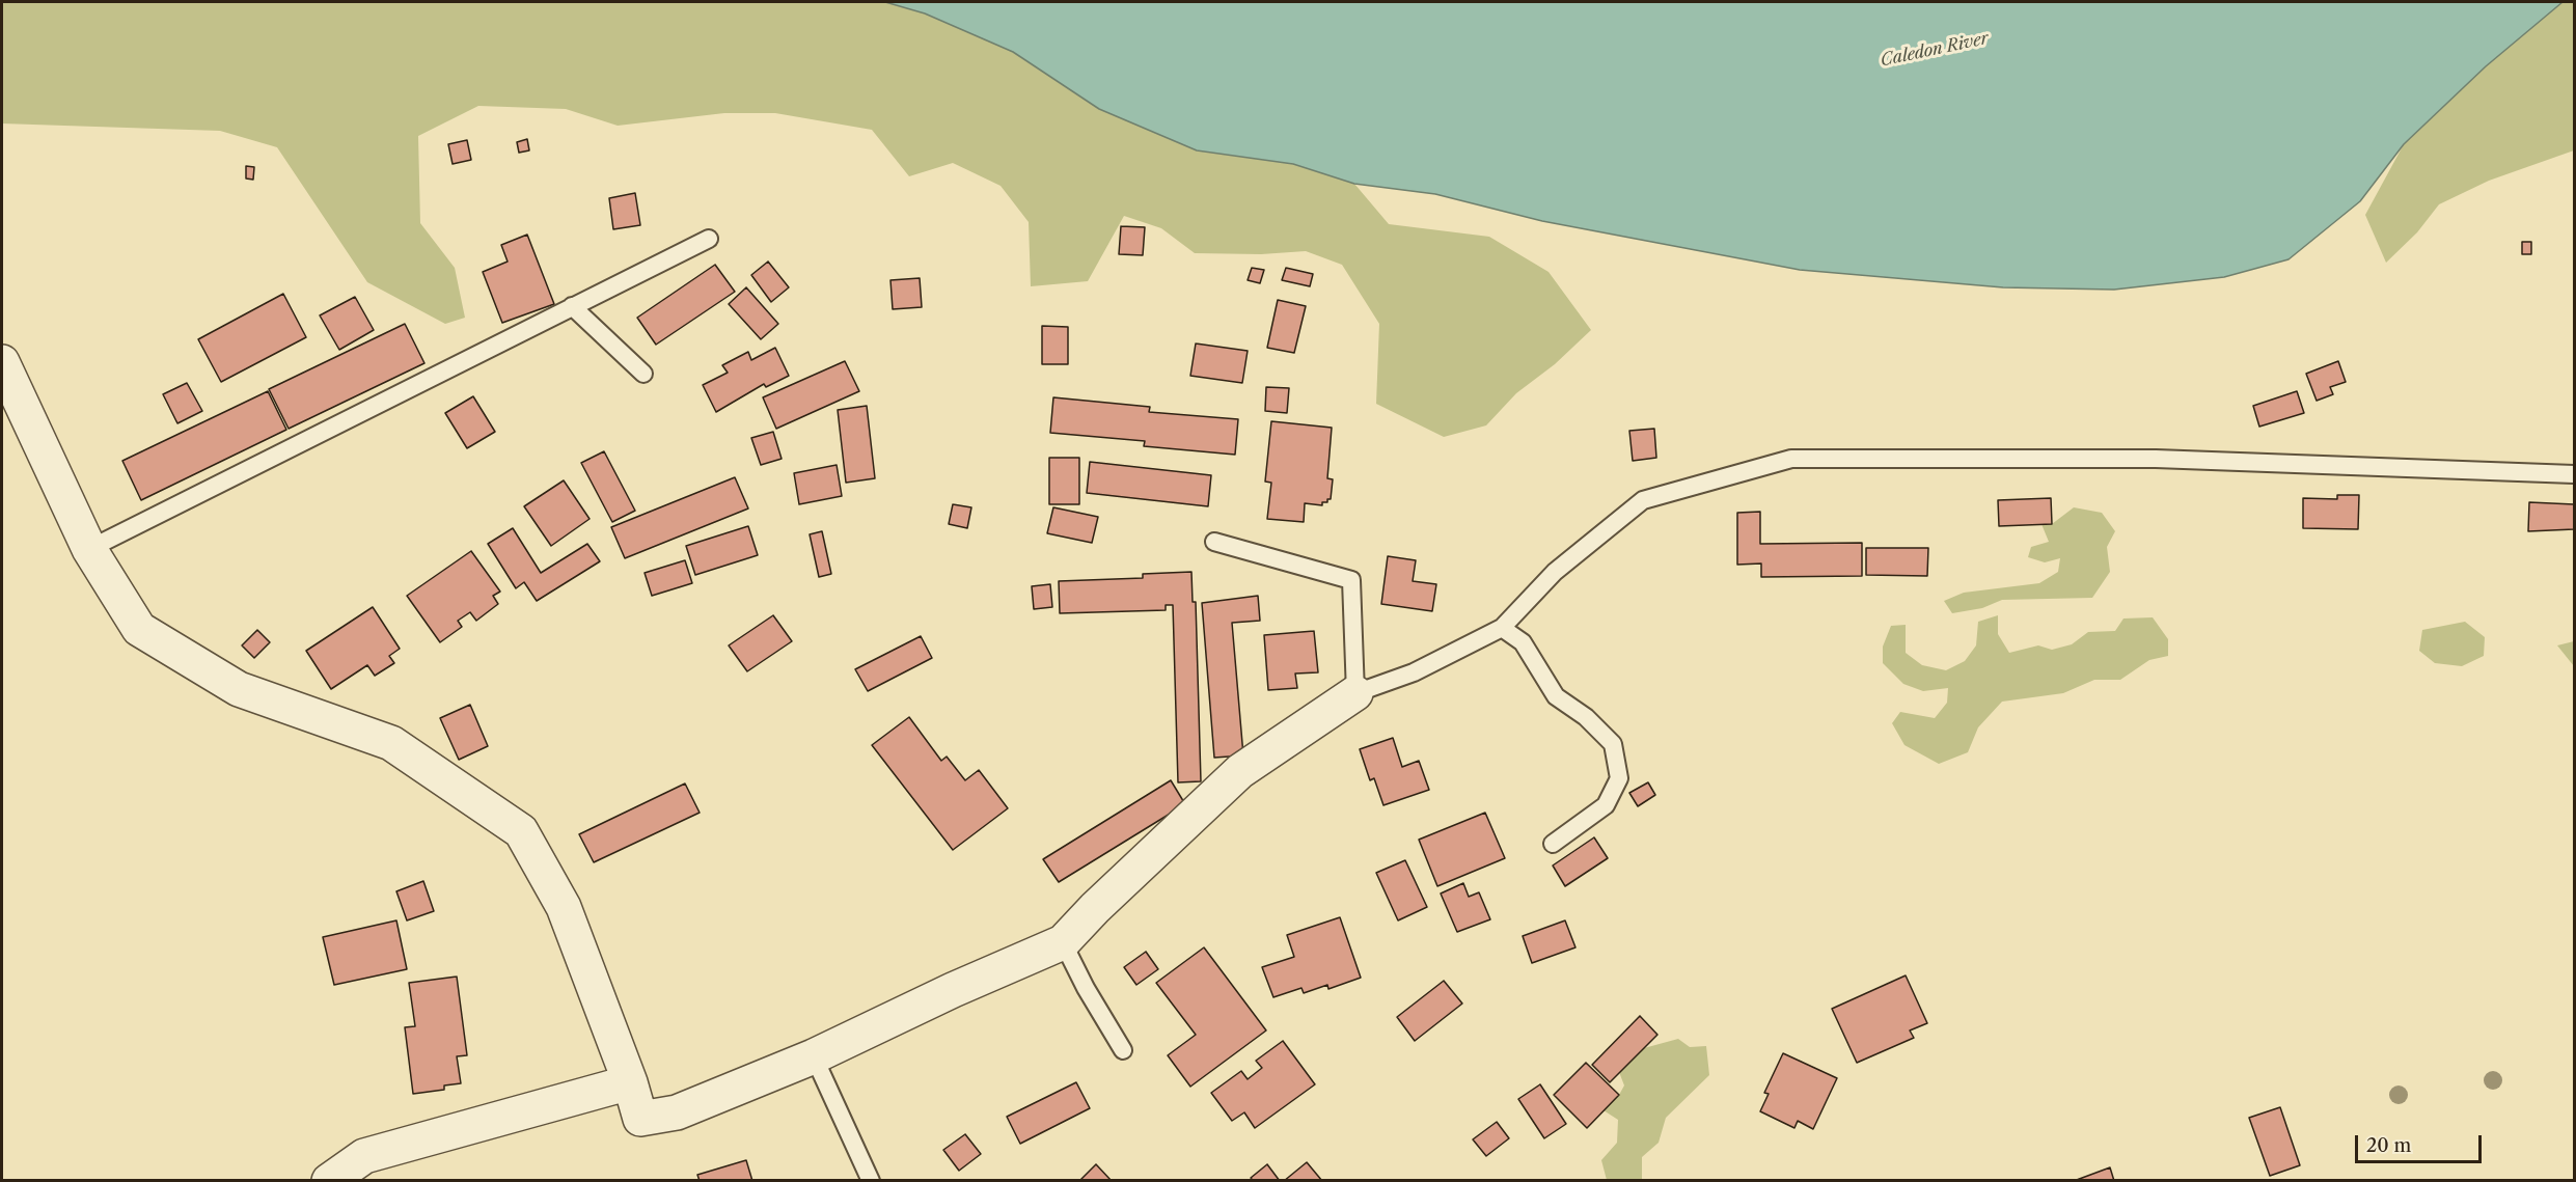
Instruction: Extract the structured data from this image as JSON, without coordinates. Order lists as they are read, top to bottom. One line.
{"water":["Caledon River"],"scale_bar":"20 m"}
